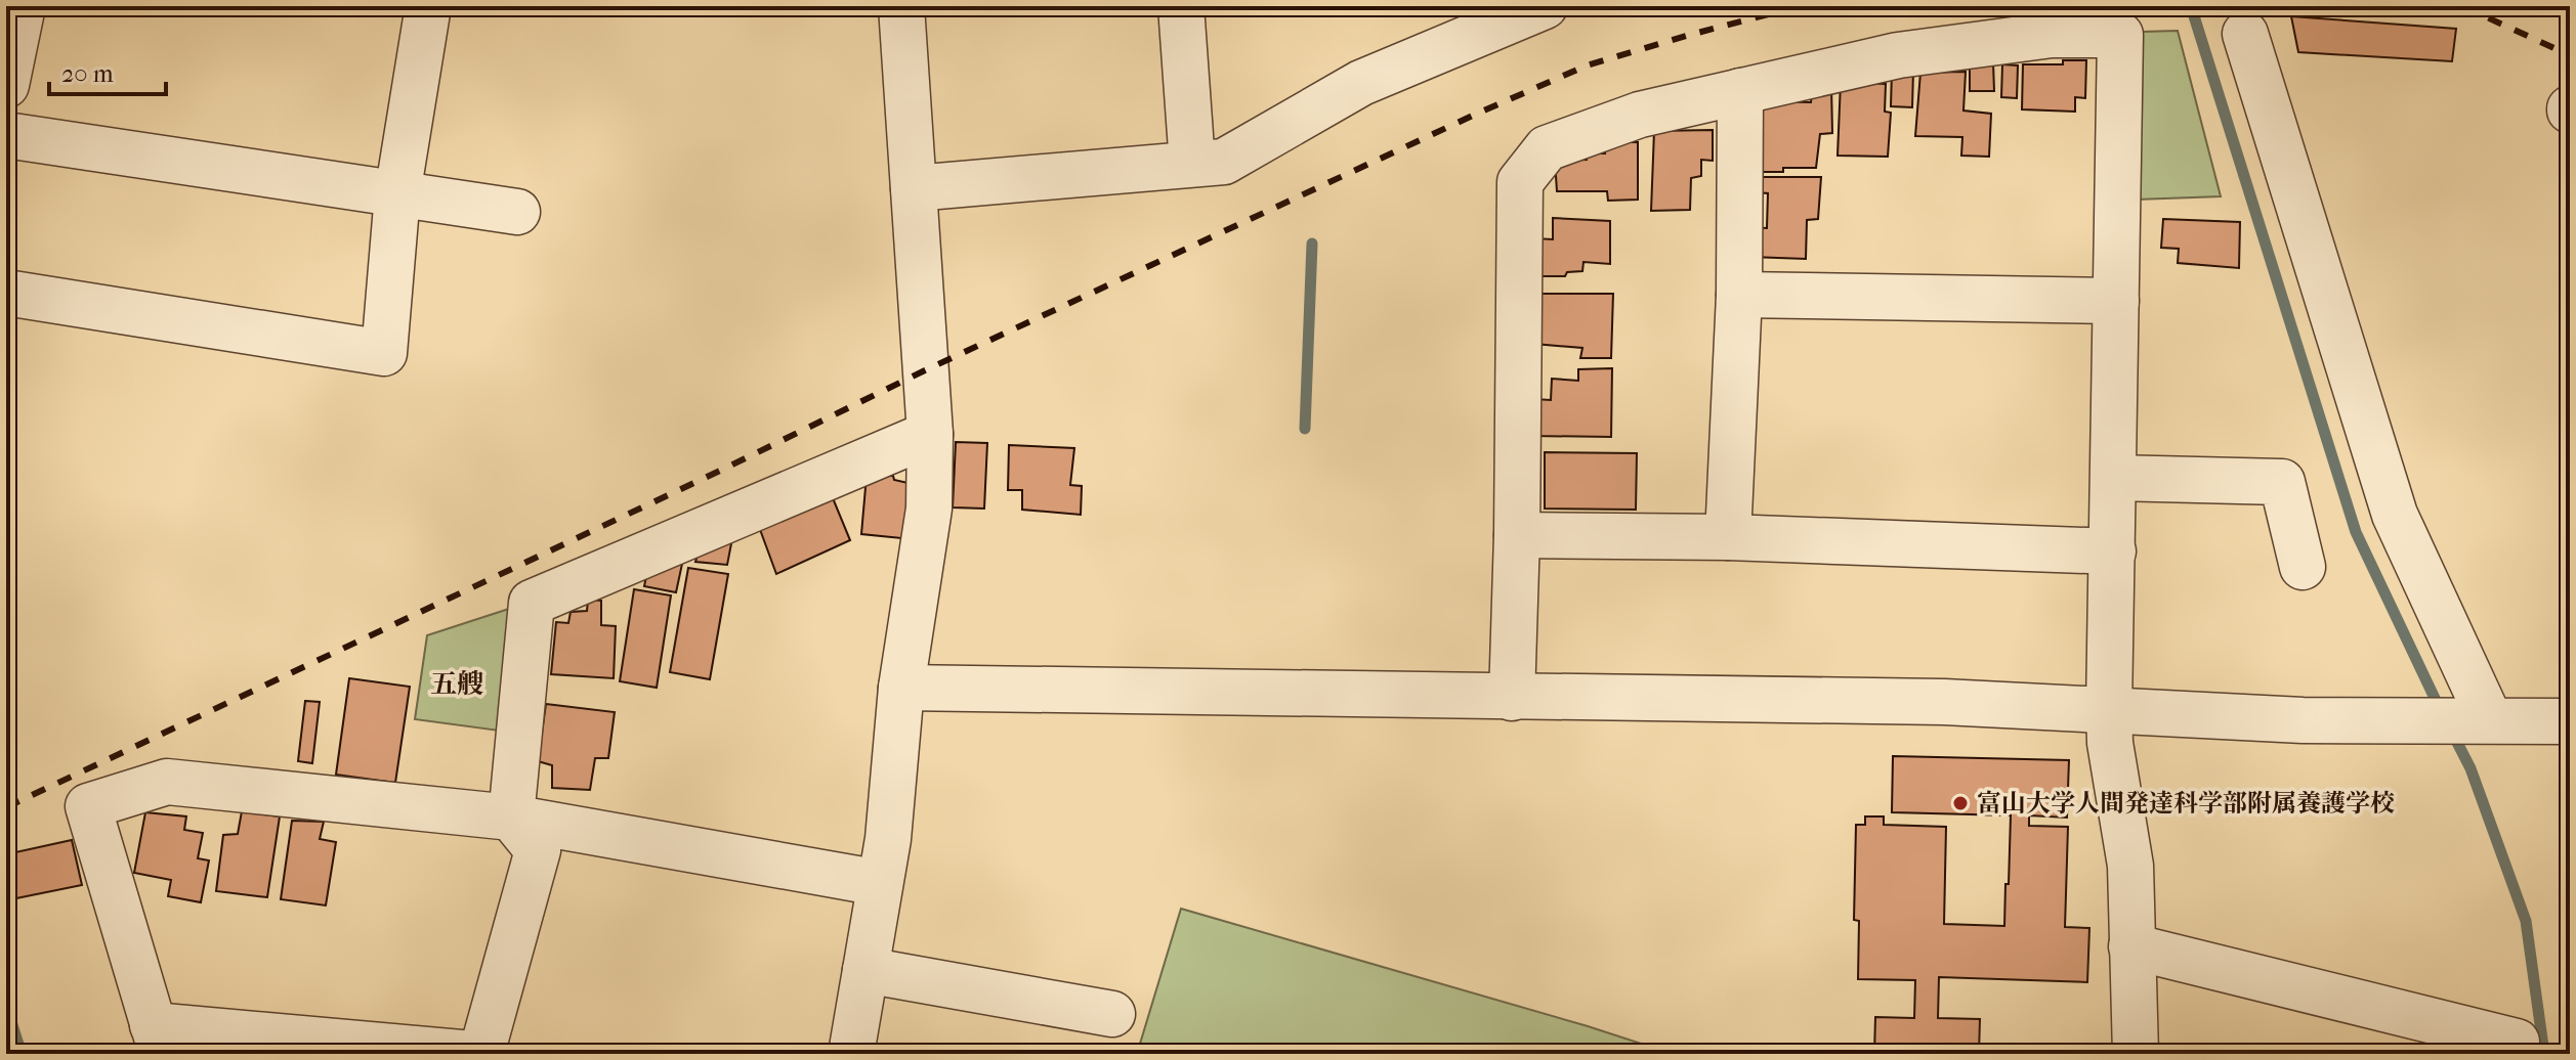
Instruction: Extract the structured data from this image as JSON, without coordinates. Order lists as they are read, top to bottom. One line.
{"districts":["五艘"],"places":["富山大学人間発達科学部附属養護学校"],"scale_bar":"20 m"}
